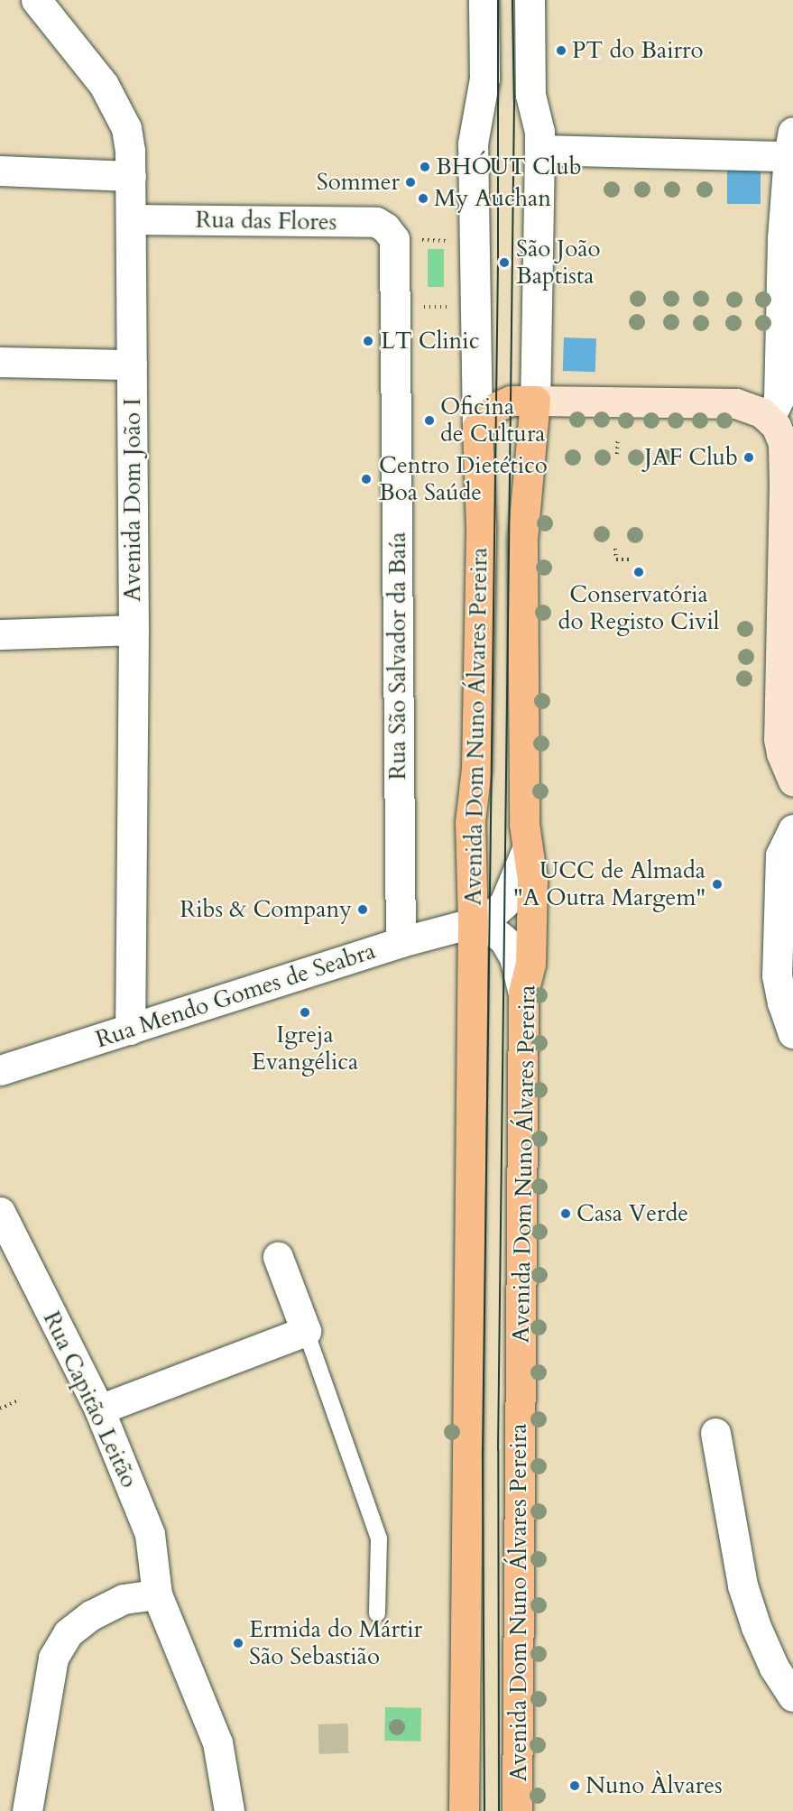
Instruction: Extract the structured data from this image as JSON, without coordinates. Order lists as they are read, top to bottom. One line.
{"streets":{"main road":["Avenida Dom Nuno Álvares Pereira"],"street":["Rua das Flores","Avenida Dom João I","Rua São Salvador da Baía","Rua Mendo Gomes de Seabra","Rua Capitão Leitão"]},"crossings":[["Rua das Flores","Avenida Dom João I"],["Rua das Flores","Rua São Salvador da Baía"],["Avenida Dom João I","Rua Mendo Gomes de Seabra"],["Rua São Salvador da Baía","Rua Mendo Gomes de Seabra"],["Avenida Dom Nuno Álvares Pereira","Rua Mendo Gomes de Seabra"]],"places":["PT do Bairro","BHÓUT Club","Sommer","My Auchan","São João Baptista","LT Clinic","Oficina de Cultura","JAF Club","Centro Dietético Boa Saúde","Conservatória do Registo Civil","UCC de Almada \"A Outra Margem\"","Ribs & Company","Igreja Evangélica","Casa Verde","Ermida do Mártir São Sebastião","Nuno Àlvares"]}
